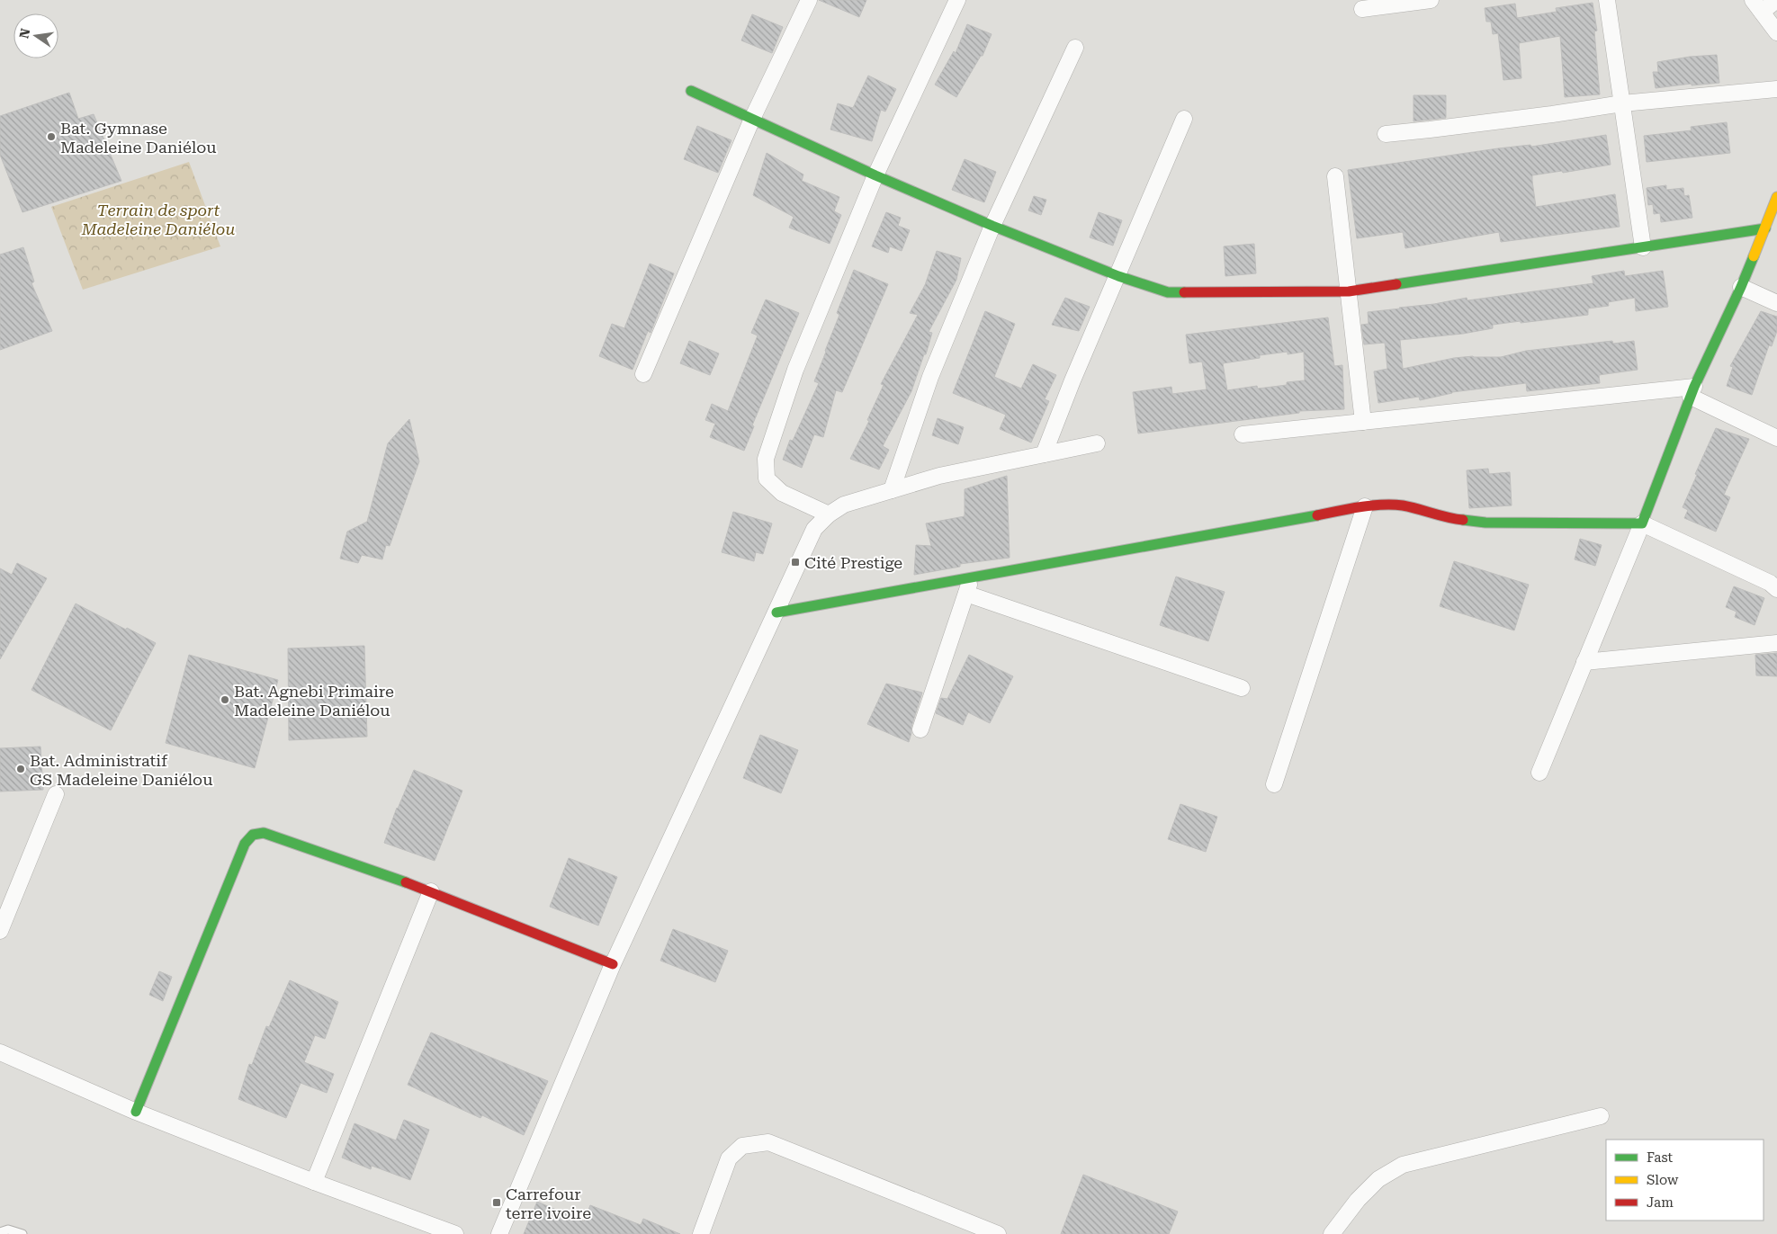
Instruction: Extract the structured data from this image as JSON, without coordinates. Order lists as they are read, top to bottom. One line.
{"parks":["Terrain de sport Madeleine Daniélou"],"places":{"other":["Bat. Gymnase Madeleine Daniélou","Bat. Agnebi Primaire Madeleine Daniélou","Bat. Administratif GS Madeleine Daniélou"],"transit":["Cité Prestige","Carrefour terre ivoire"]},"legend":["Fast","Slow","Jam"],"north":"left"}
